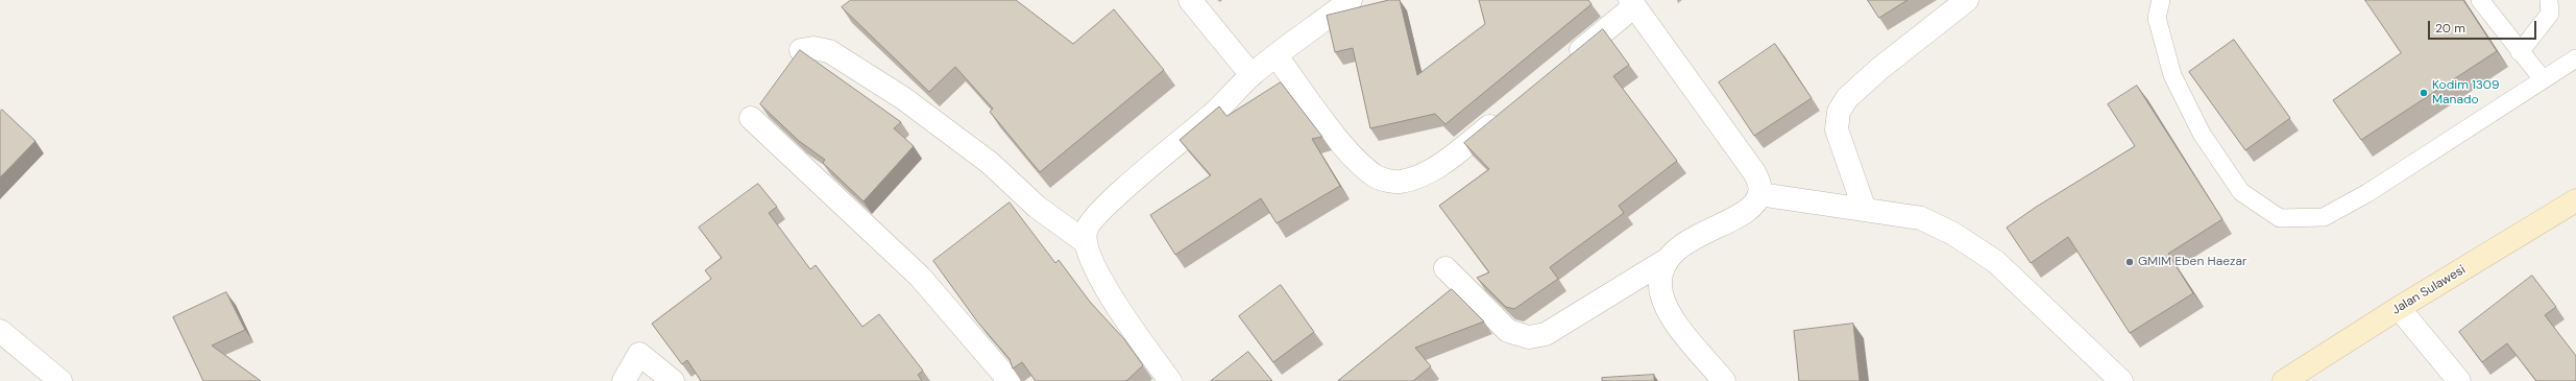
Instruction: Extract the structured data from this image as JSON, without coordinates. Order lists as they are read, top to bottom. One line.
{"streets":{"main road":["Jalan Sulawesi"]},"places":["Kodim 1309 Manado","GMIM Eben Haezar"],"scale_bar":"20 m"}
